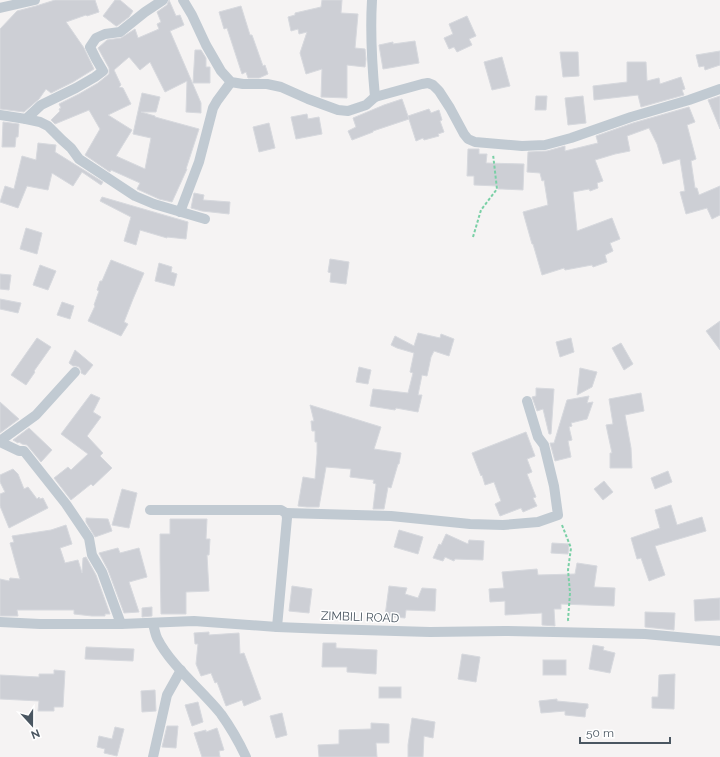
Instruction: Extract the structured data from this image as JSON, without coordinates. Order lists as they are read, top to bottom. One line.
{"streets":{"street":["ZIMBILI ROAD"]},"scale_bar":"50 m","north":"bottom"}
